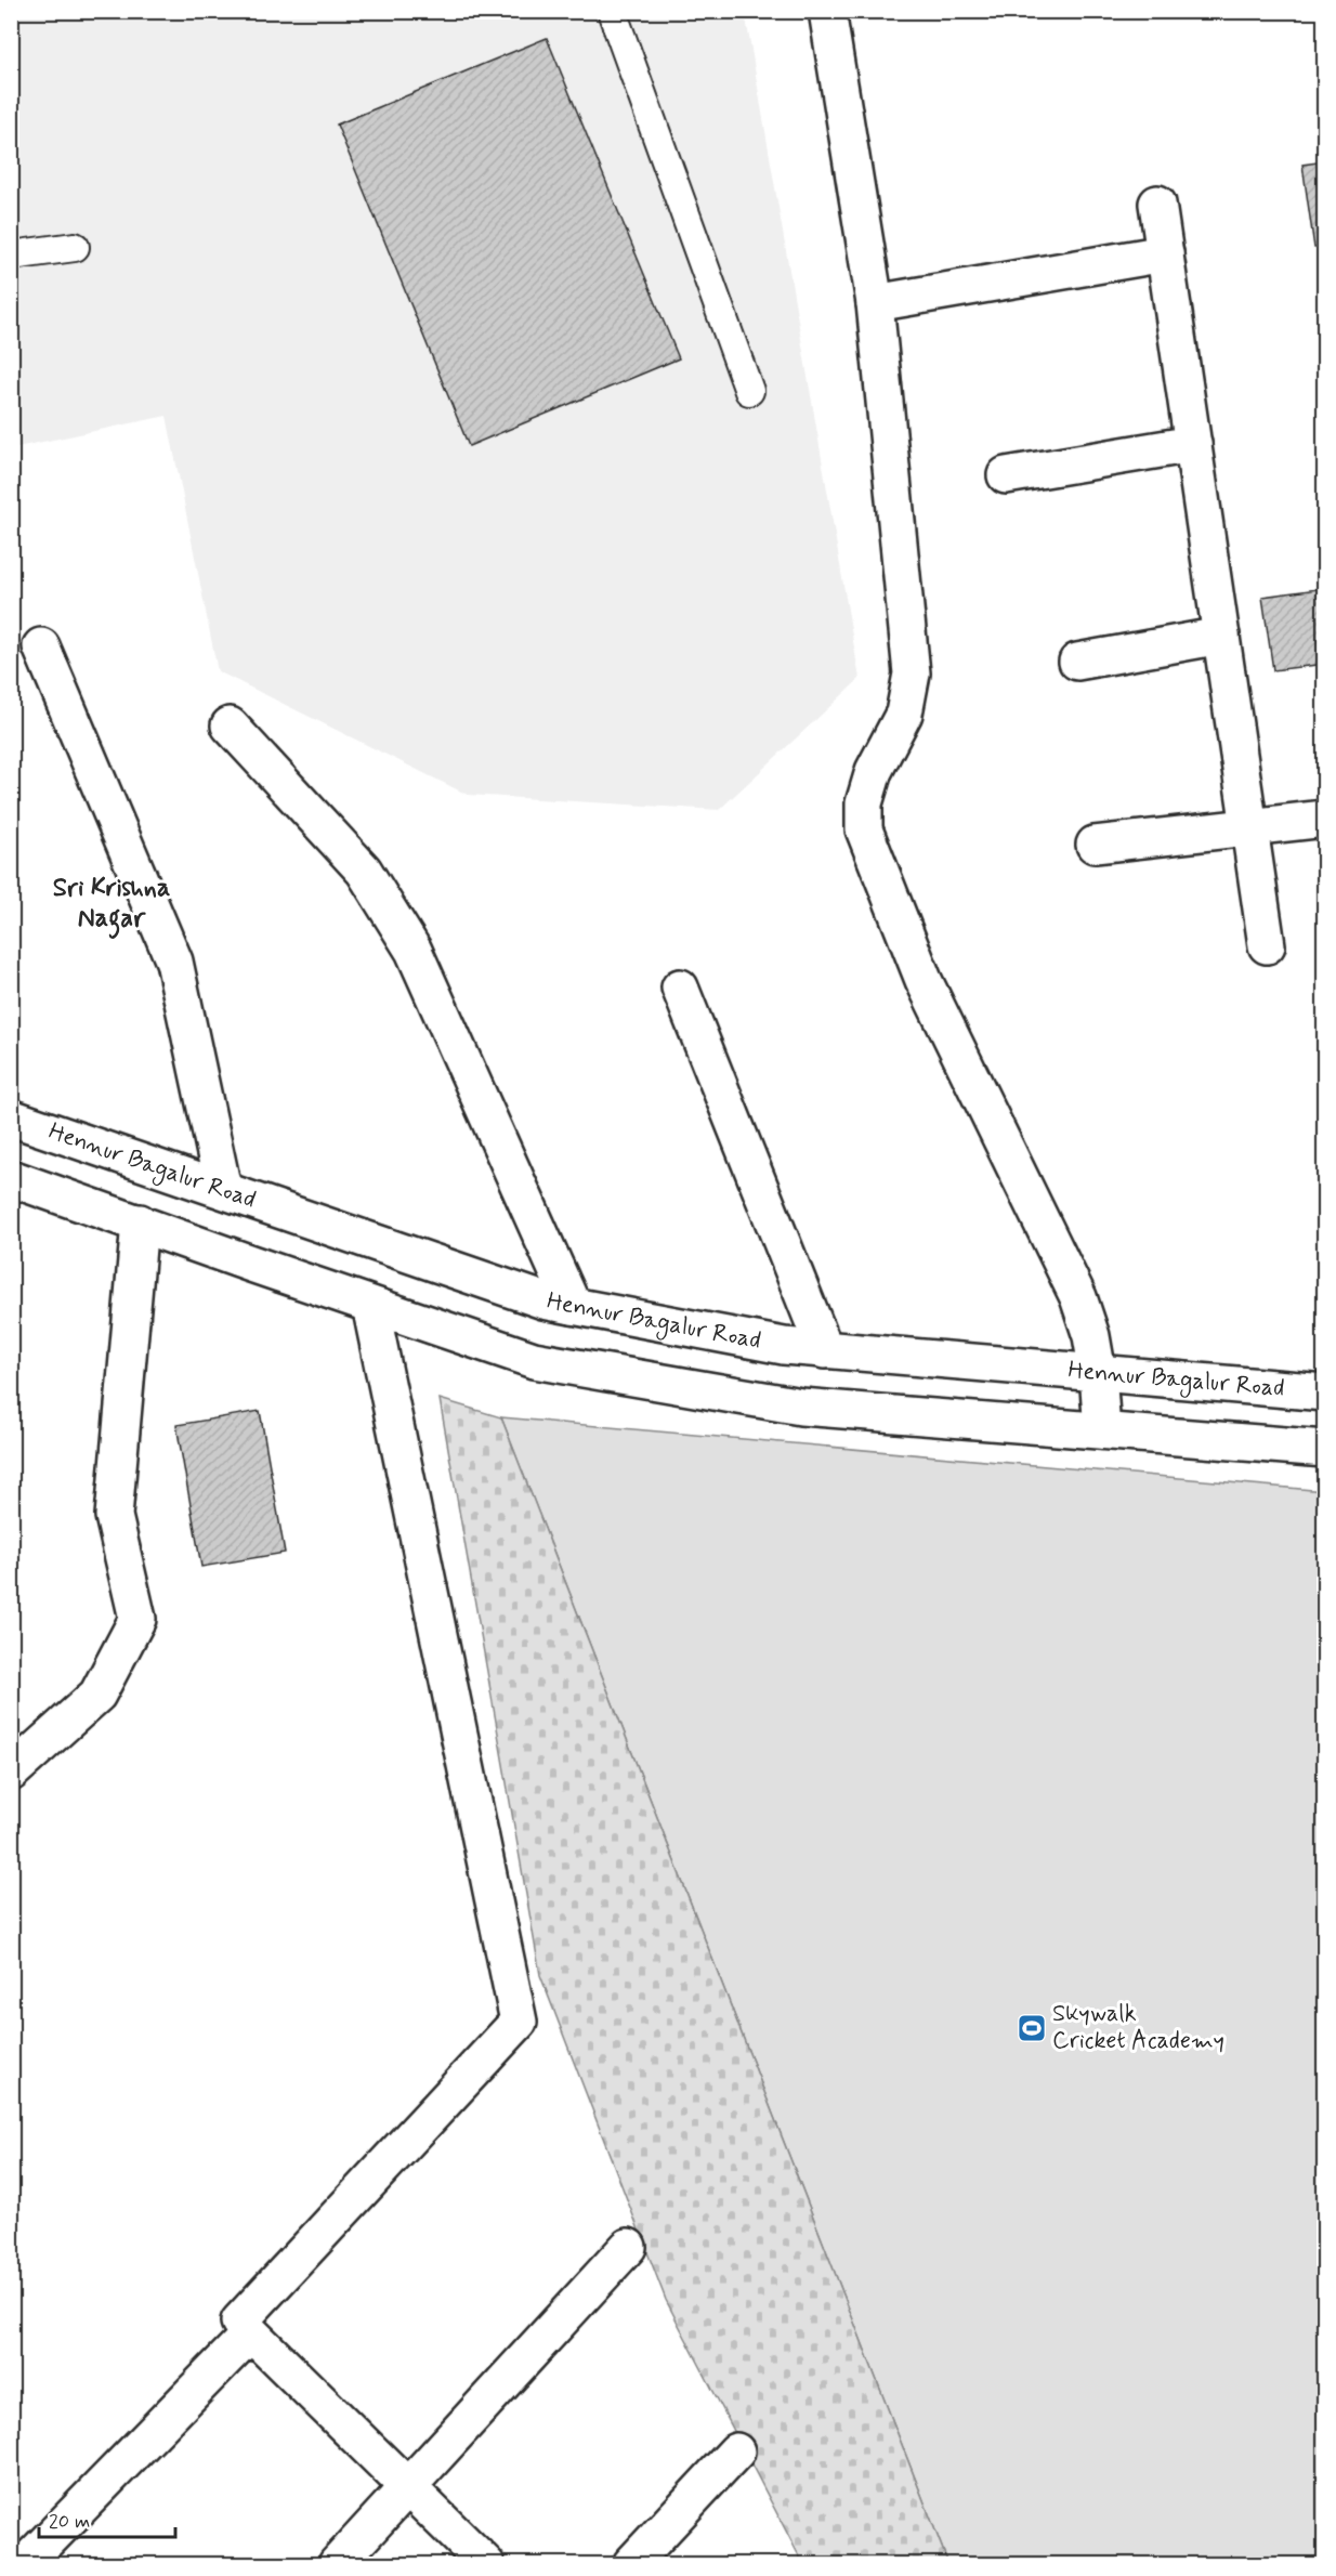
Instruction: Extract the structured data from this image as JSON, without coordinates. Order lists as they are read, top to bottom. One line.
{"streets":{"street":["Hennur Bagalur Road"]},"districts":["Sri Krishna Nagar"],"places":{"sports":["Skywalk Cricket Academy"]},"scale_bar":"20 m"}
